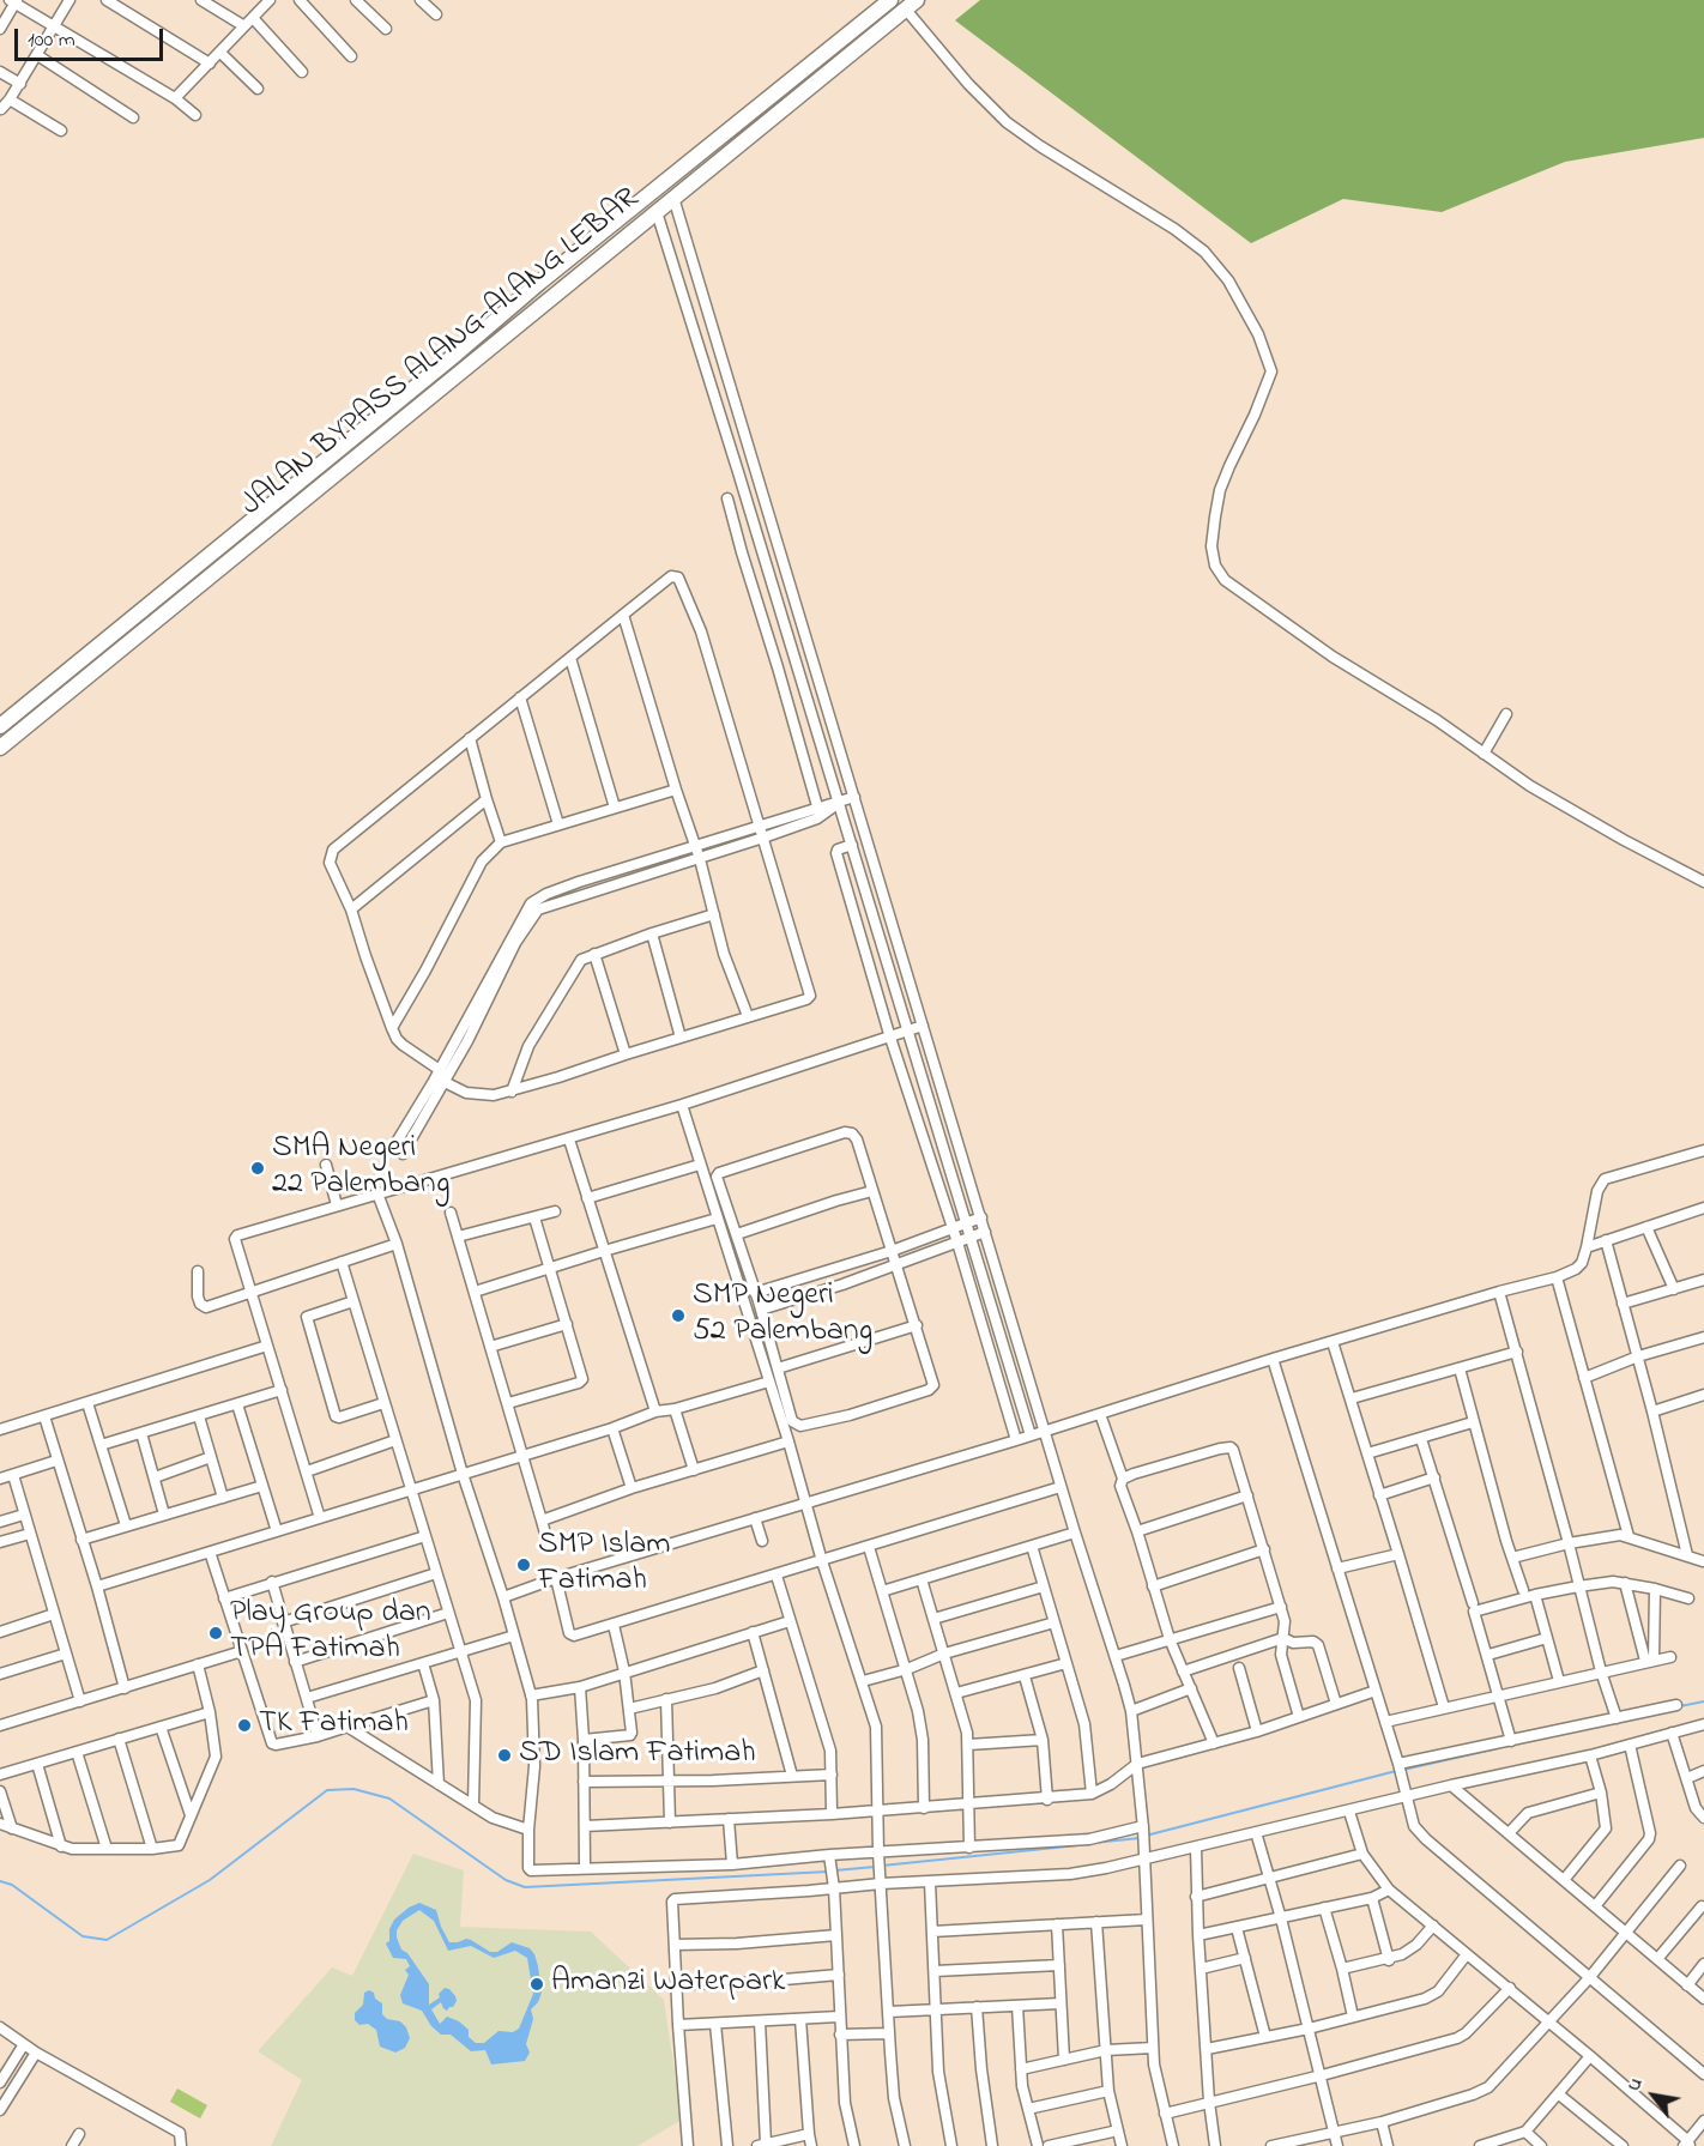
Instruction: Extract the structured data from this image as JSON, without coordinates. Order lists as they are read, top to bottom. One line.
{"streets":{"highway":["JALAN BYPASS ALANG-ALANG LEBAR"]},"places":["SMA Negeri 22 Palembang","SMP Negeri 52 Palembang","SMP Islam Fatimah","Play Group dan TPA Fatimah","TK Fatimah","SD Islam Fatimah","Amanzi Waterpark"],"scale_bar":"100 m","north":"top left"}
